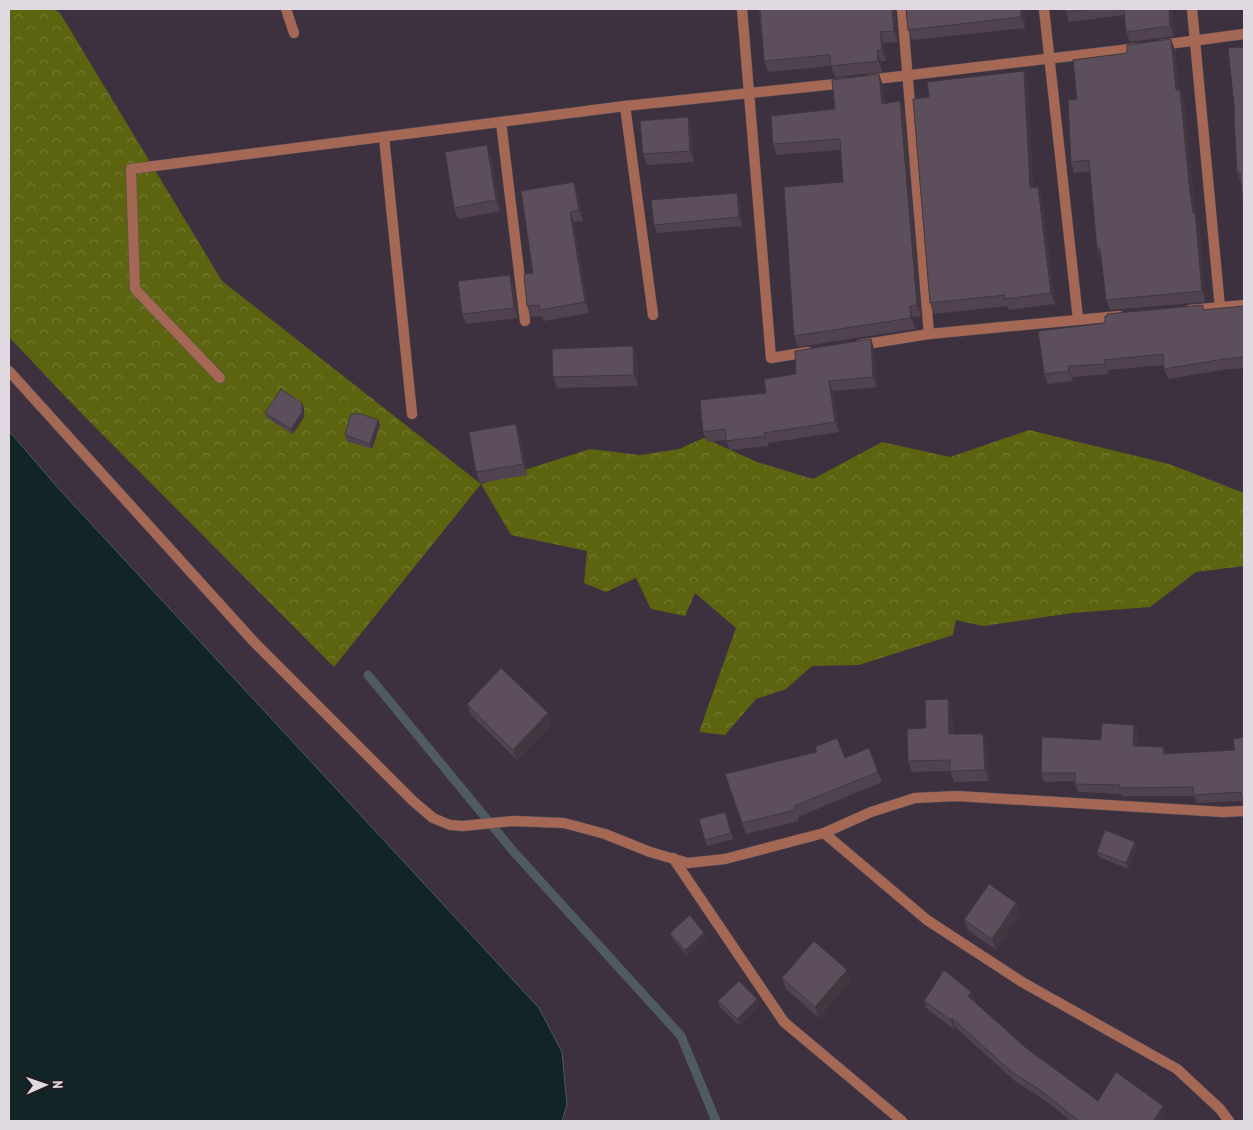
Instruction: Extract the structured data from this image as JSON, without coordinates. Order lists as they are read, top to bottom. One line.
{"north":"right"}
